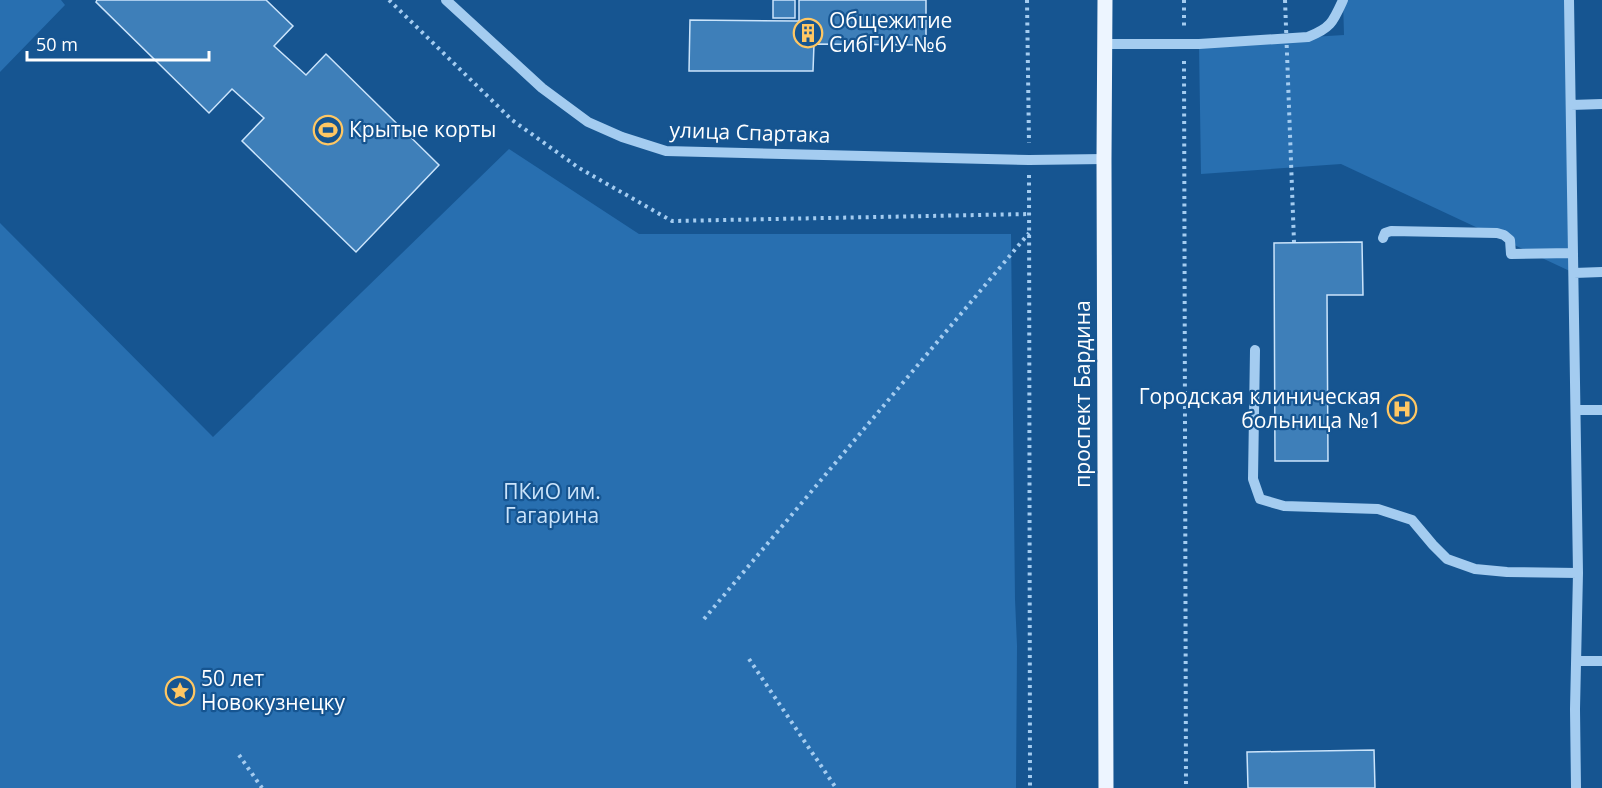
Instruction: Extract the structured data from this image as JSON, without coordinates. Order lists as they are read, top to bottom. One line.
{"streets":{"main road":["проспект Бардина"],"street":["улица Спартака"]},"crossings":[["улица Спартака","проспект Бардина"]],"parks":["ПКиО им. Гагарина"],"places":{"building":["Общежитие СибГИУ №6"],"sports":["Крытые корты"],"hospital":["Городская клиническая больница №1"],"place":["50 лет Новокузнецку"]},"scale_bar":"50 m"}
